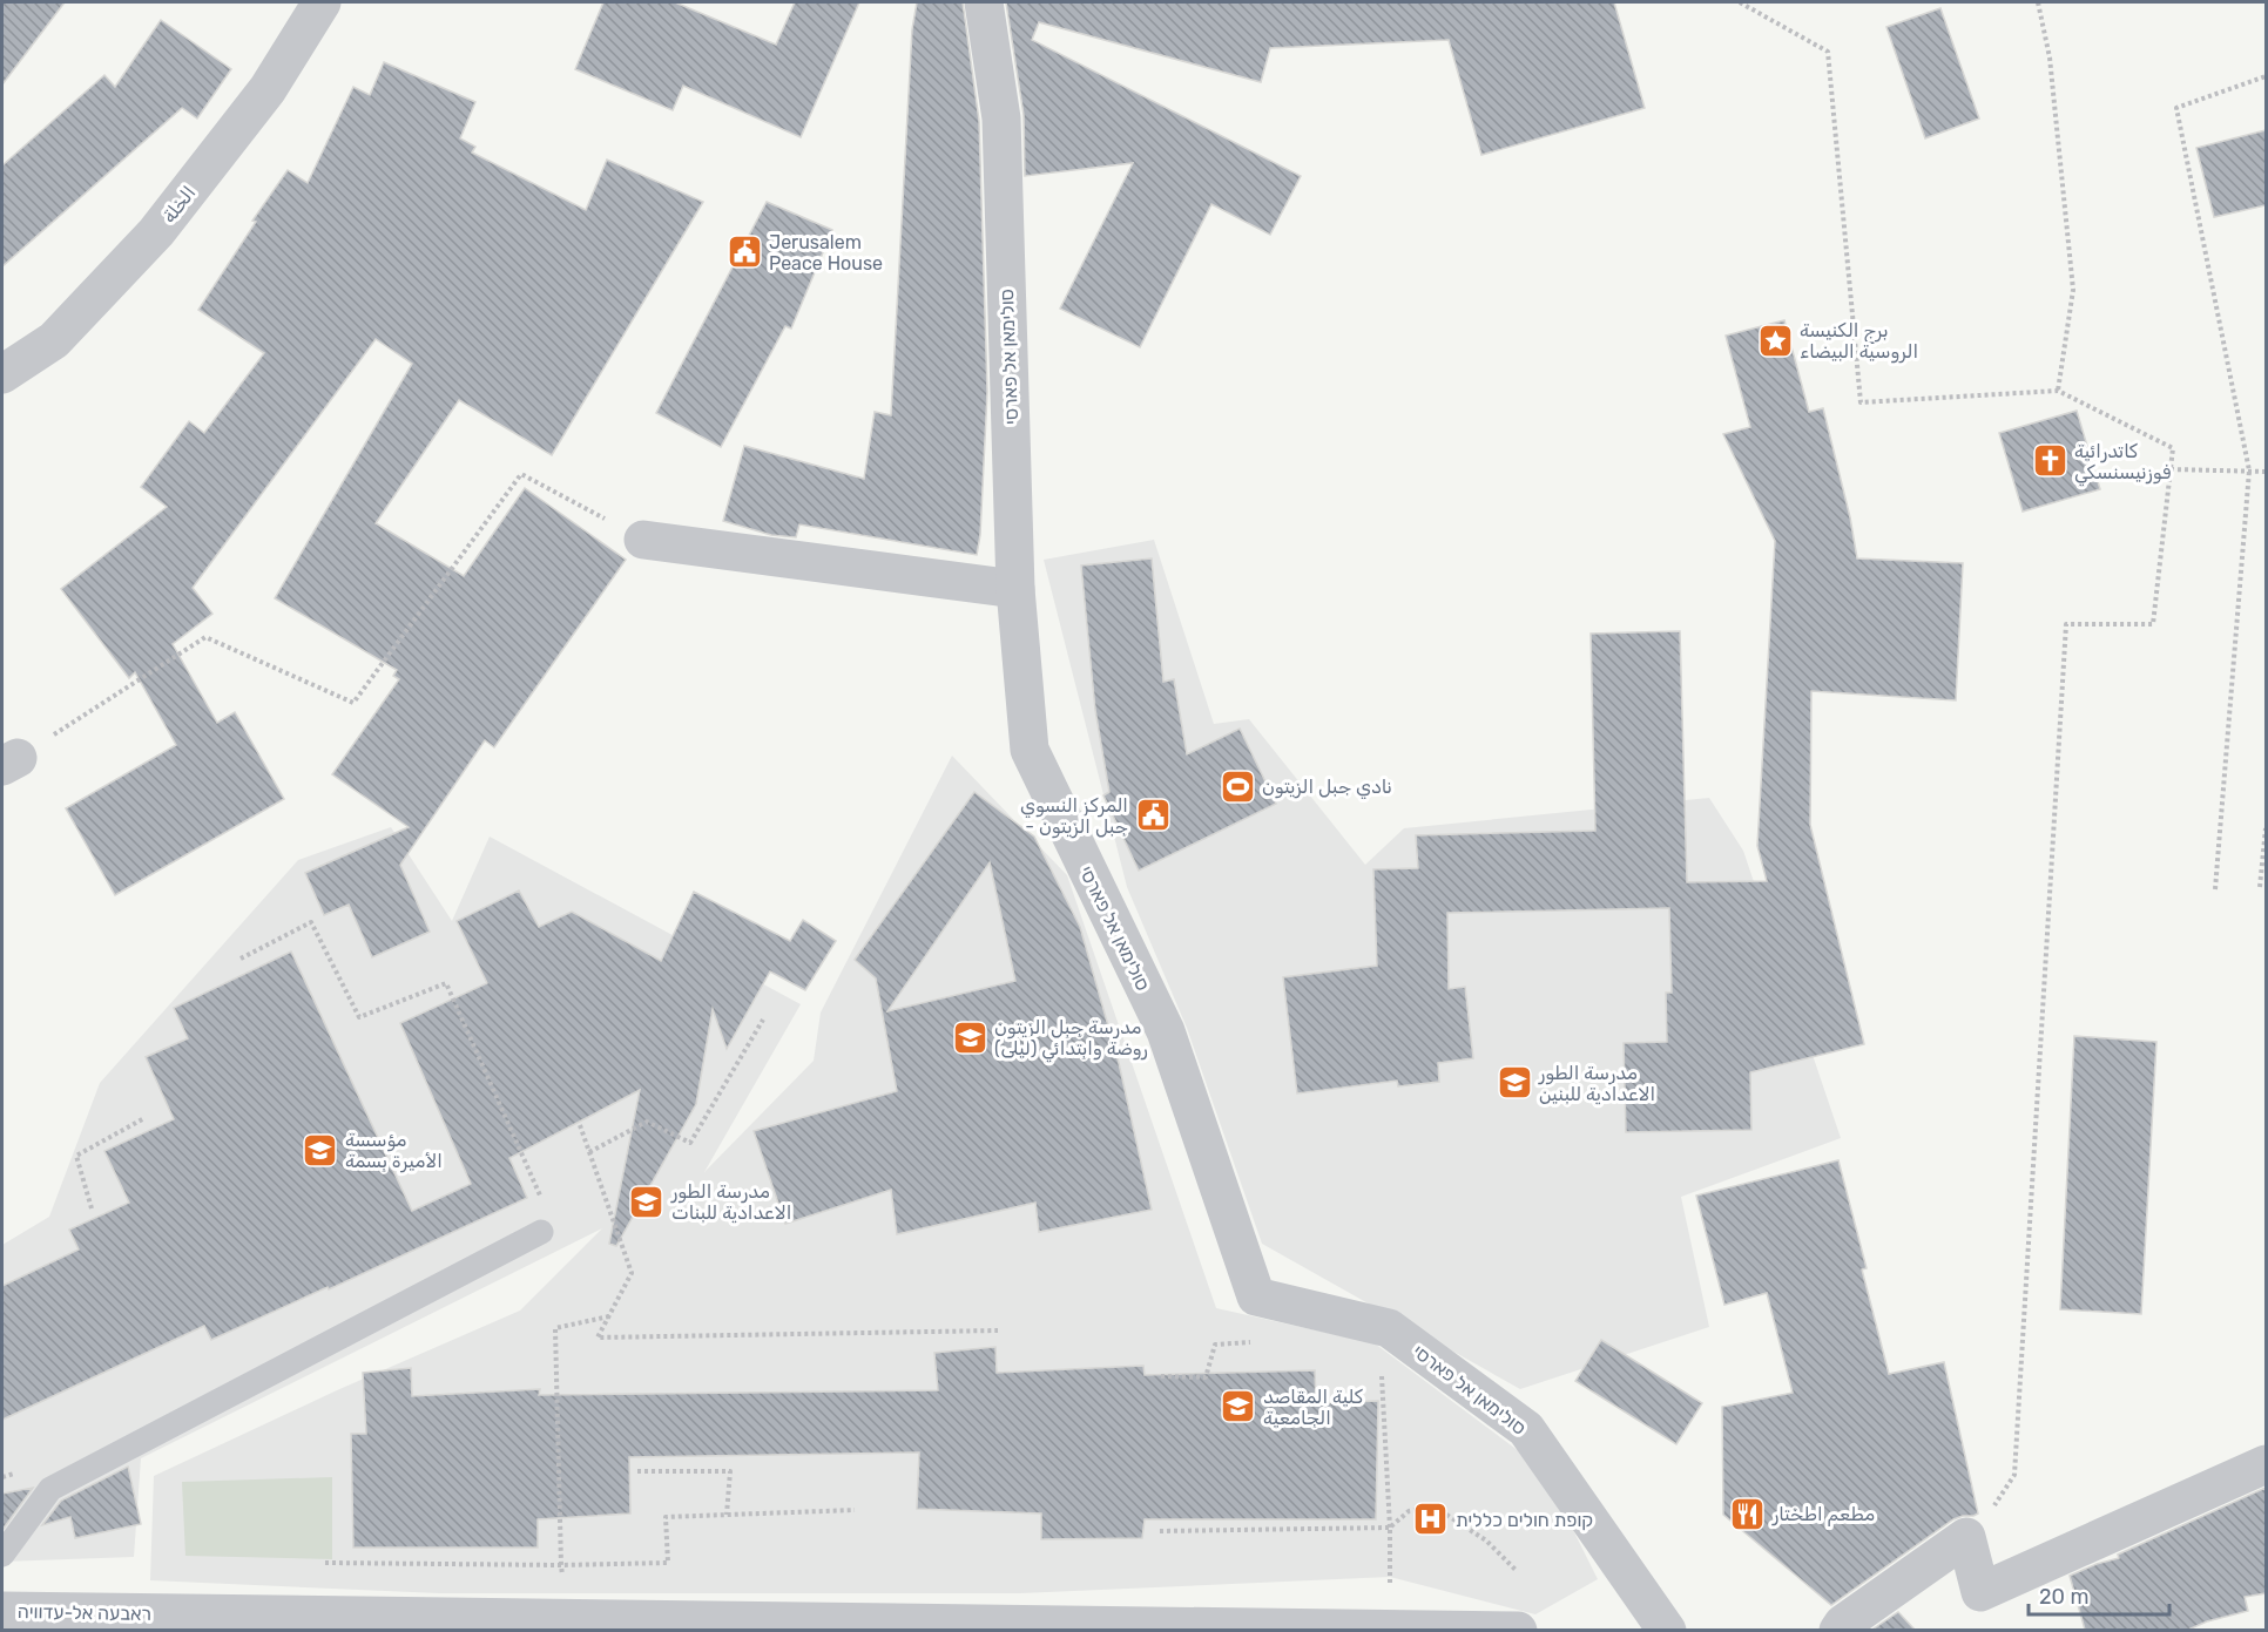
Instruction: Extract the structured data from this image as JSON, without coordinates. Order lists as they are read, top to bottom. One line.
{"streets":{"street":["الخلة","סולימאן אל פארסי","ראבעה אל-עדוויה"]},"places":{"public building":["Jerusalem Peace House","المركز النسوي - جبل الزيتون"],"place":["برج الكنيسة الروسية البيضاء"],"church":["كاتدرائية فوزنيسنسكي"],"sports":["نادي جبل الزيتون"],"school or university":["مدرسة جبل الزيتون (ليلى) روضة وابتدائي","مدرسة الطور الاعدادية للبنين","مؤسسة الأميرة بسمة","مدرسة الطور الاعدادية للبنات","كلية المقاصد الجامعية"],"restaurant":["مطعم اطختار"],"hospital":["קופת חולים כללית"]},"scale_bar":"20 m"}
